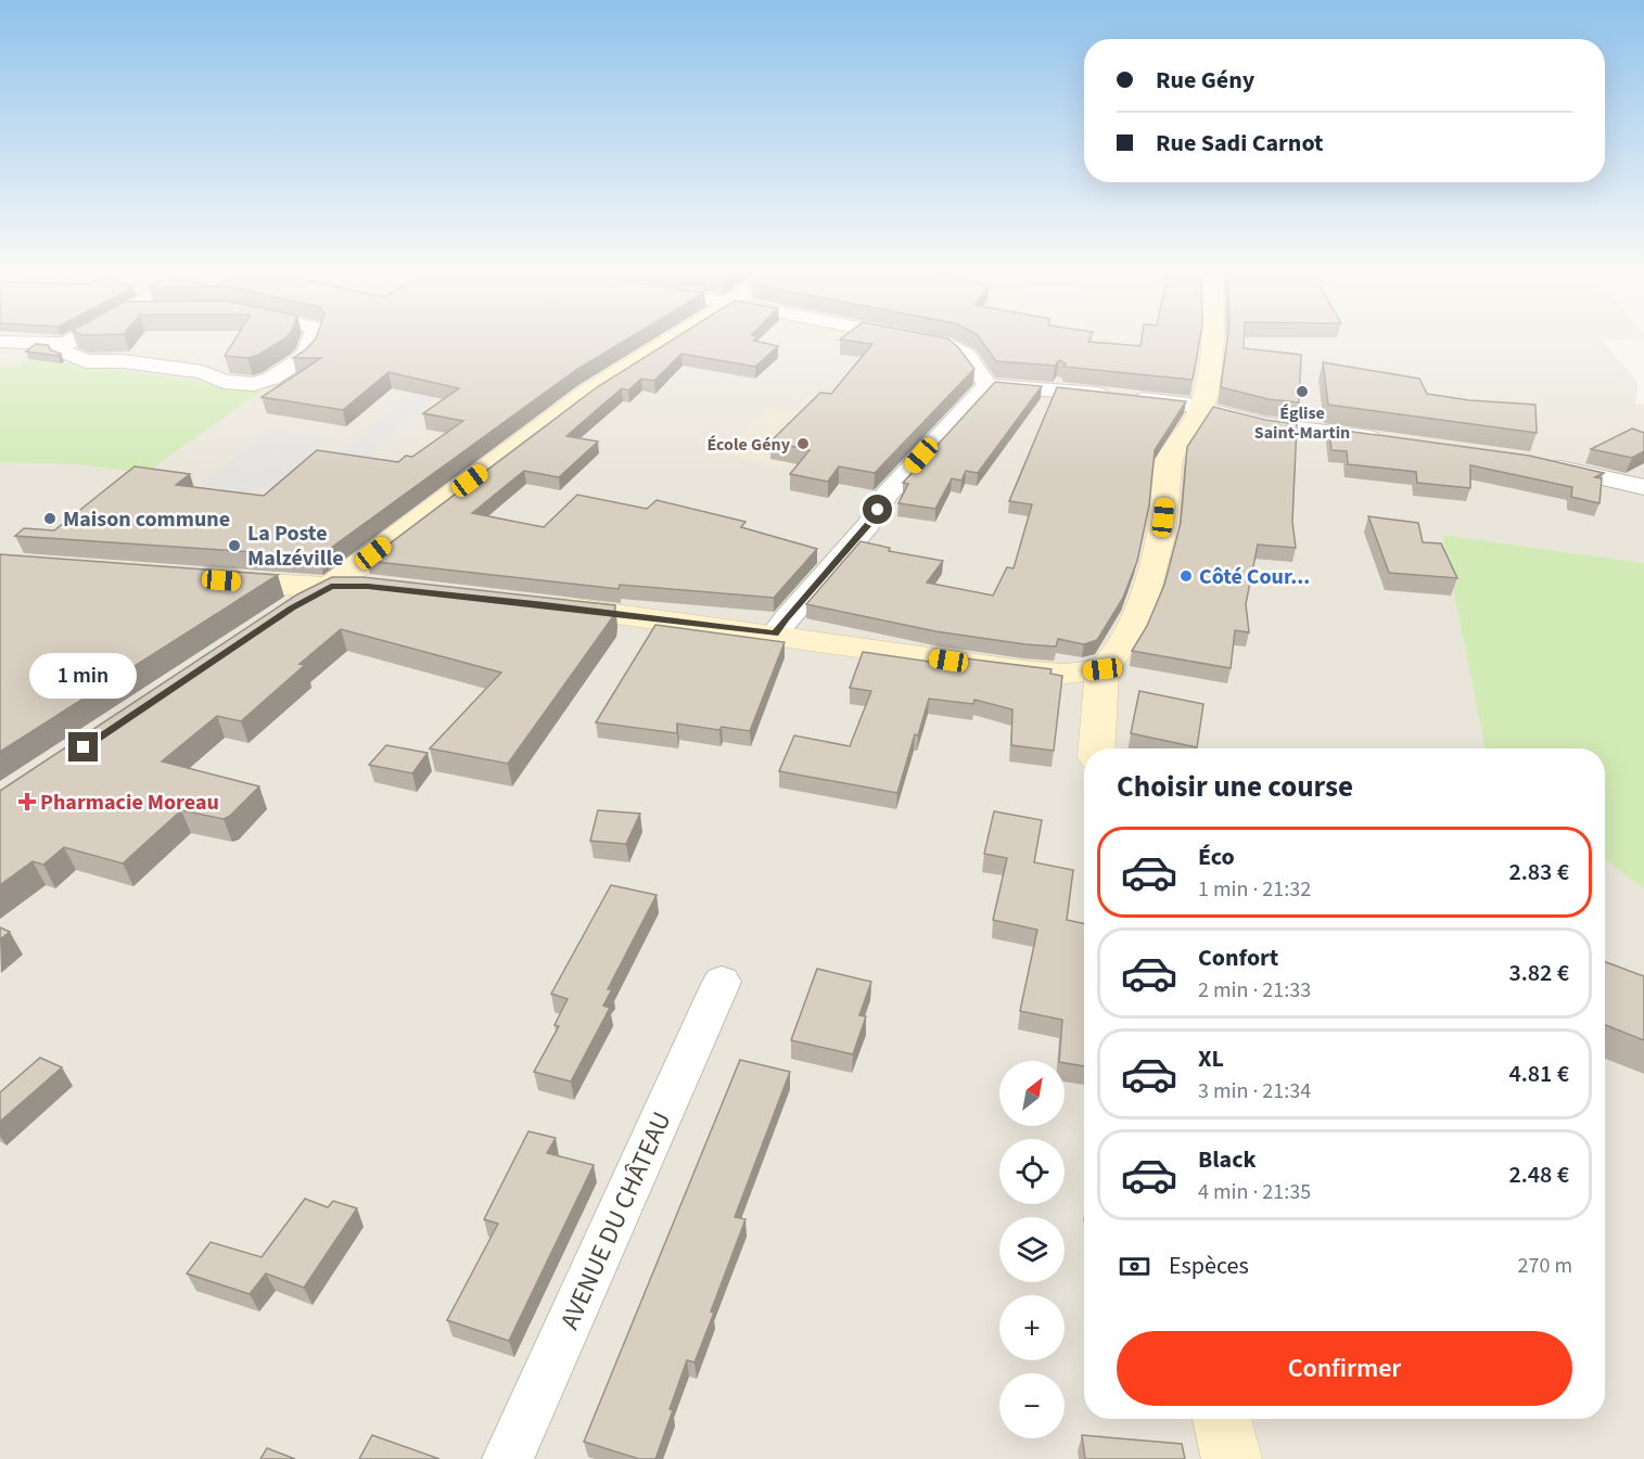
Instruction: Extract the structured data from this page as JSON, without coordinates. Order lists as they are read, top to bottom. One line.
{"streets":{"street":["AVENUE DU CHÂTEAU"]},"places":{"other":["Église Saint-Martin","École Gény","Maison commune","La Poste Malzéville","Côté Cour..."],"health":["Pharmacie Moreau"]},"north":"top right","page":{"banner":["Rue Gény","Rue Sadi Carnot"],"bubble":"1 min","heading":"Choisir une course","list":[{"name":"Éco","note":"1 min · 21:32","value":"2.83 €"},{"name":"Confort","note":"2 min · 21:33","value":"3.82 €"},{"name":"XL","note":"3 min · 21:34","value":"4.81 €"},{"name":"Black","note":"4 min · 21:35","value":"2.48 €"}],"map_buttons":["+","−"],"pay":["Espèces","270 m"],"buttons":"Confirmer"}}
